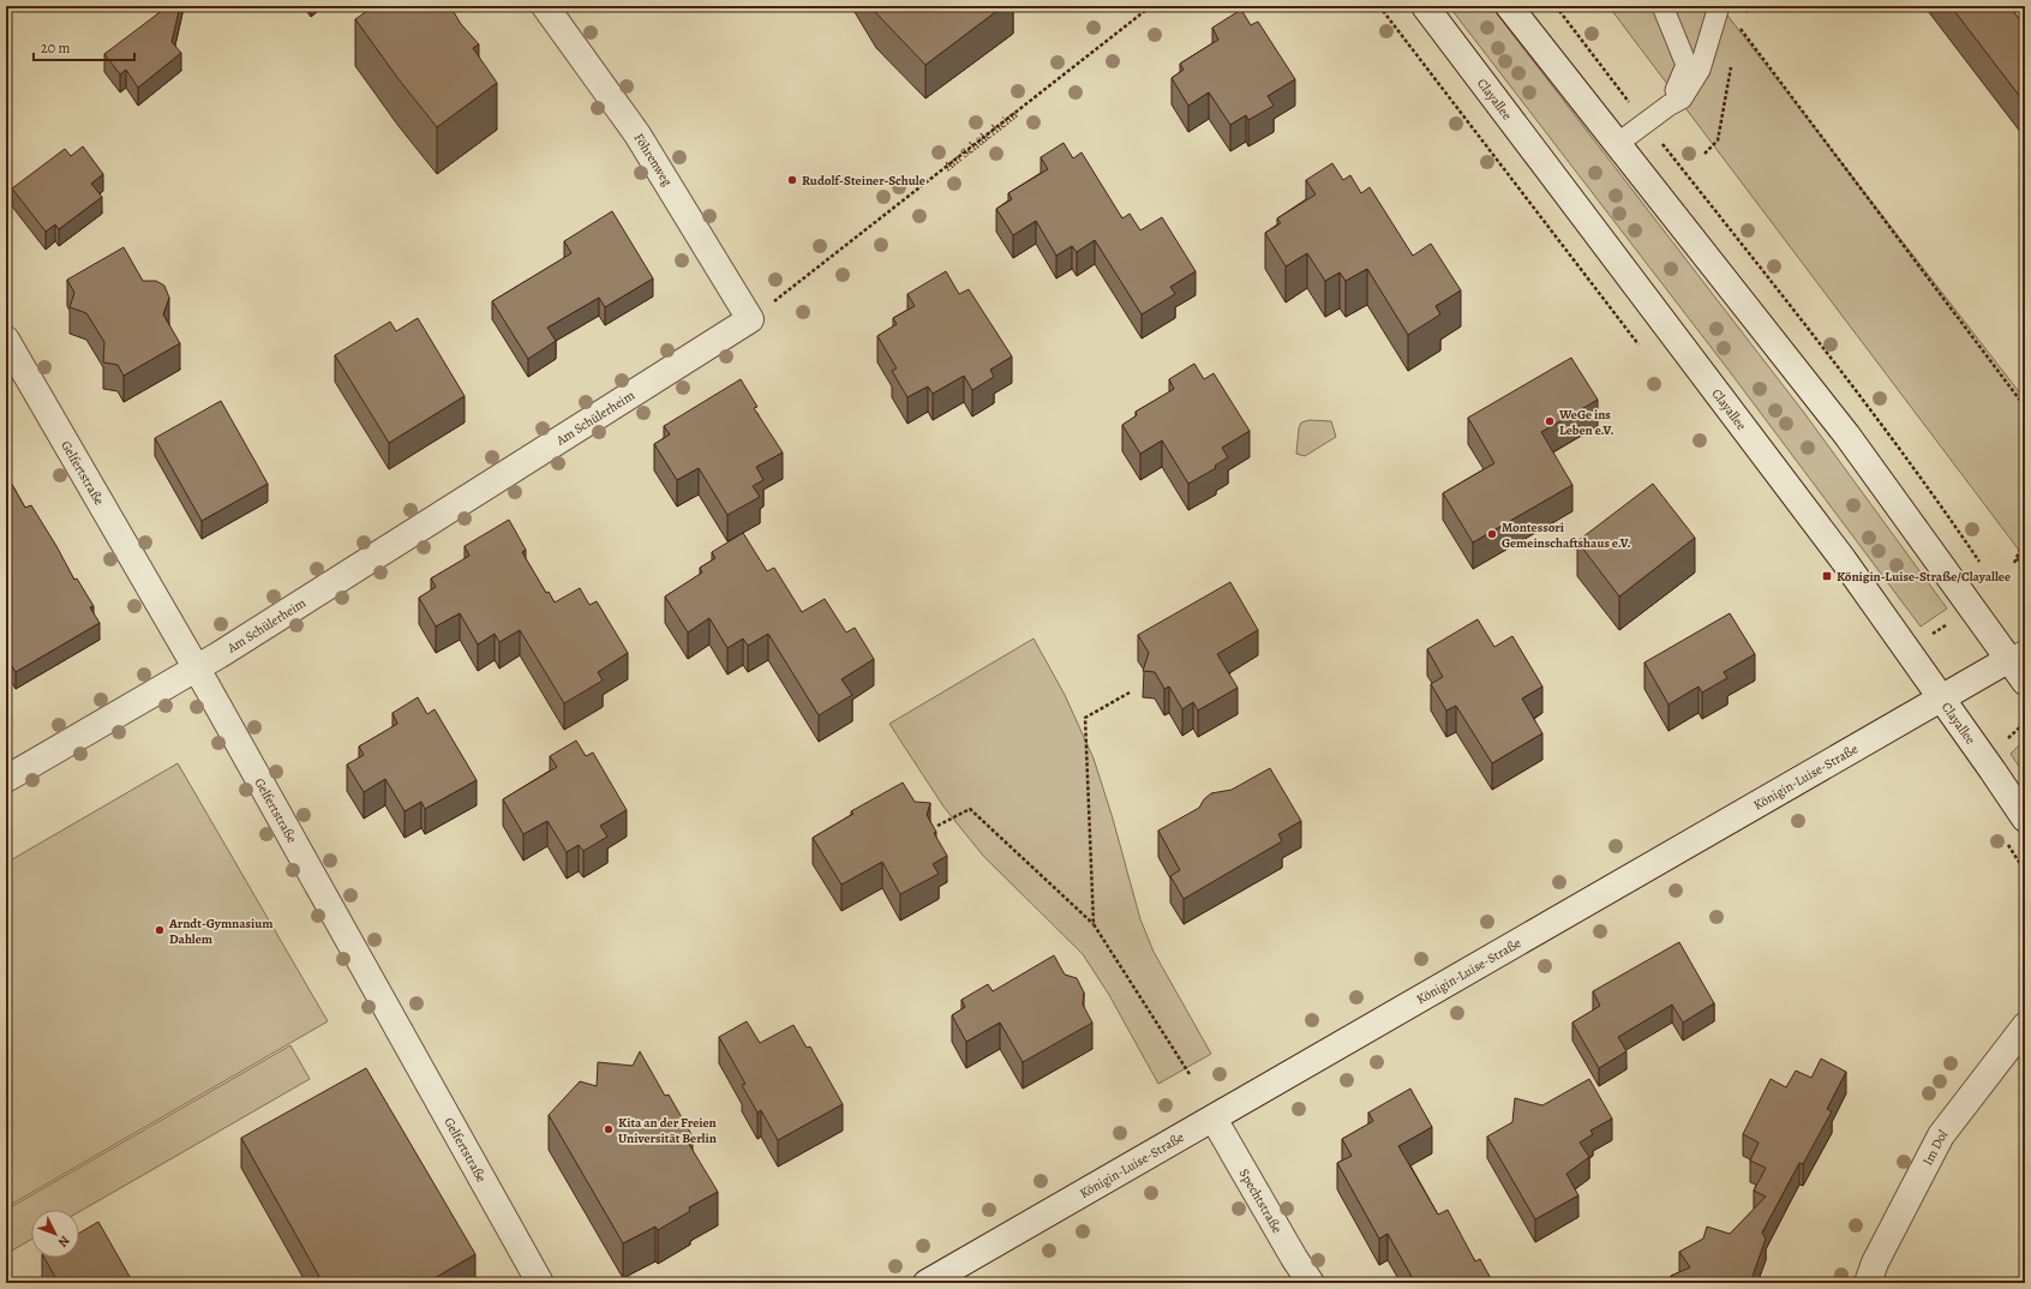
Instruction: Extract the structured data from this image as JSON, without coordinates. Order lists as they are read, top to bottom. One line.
{"streets":{"main road":["Clayallee","Am Schülerheim","Föhrenweg","Gelfertstraße","Königin-Luise-Straße","Im Dol","Spechtstraße"]},"crossings":[["Clayallee","Königin-Luise-Straße"],["Am Schülerheim","Föhrenweg"],["Am Schülerheim","Gelfertstraße"],["Königin-Luise-Straße","Spechtstraße"]],"places":{"other":["Rudolf-Steiner-Schule","WeGe ins Leben e.V.","Montessori Gemeinschaftshaus e.V.","Arndt-Gymnasium Dahlem","Kita an der Freien Universität Berlin"],"transit":["Königin-Luise-Straße/Clayallee"]},"scale_bar":"20 m","north":"bottom right"}
